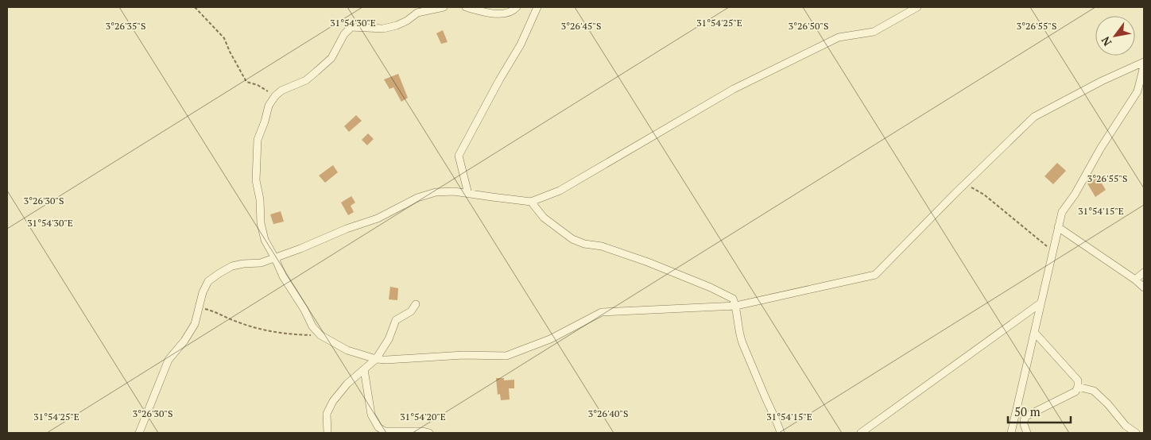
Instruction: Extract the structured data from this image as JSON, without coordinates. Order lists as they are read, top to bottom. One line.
{"scale_bar":"50 m","north":"bottom left","coordinates":["31°54'30\"E","31°54'25\"E","3°26'35\"S","3°26'45\"S","3°26'50\"S","3°26'55\"S","3°26'30\"S","31°54'15\"E","3°26'40\"S","31°54'20\"E"]}
